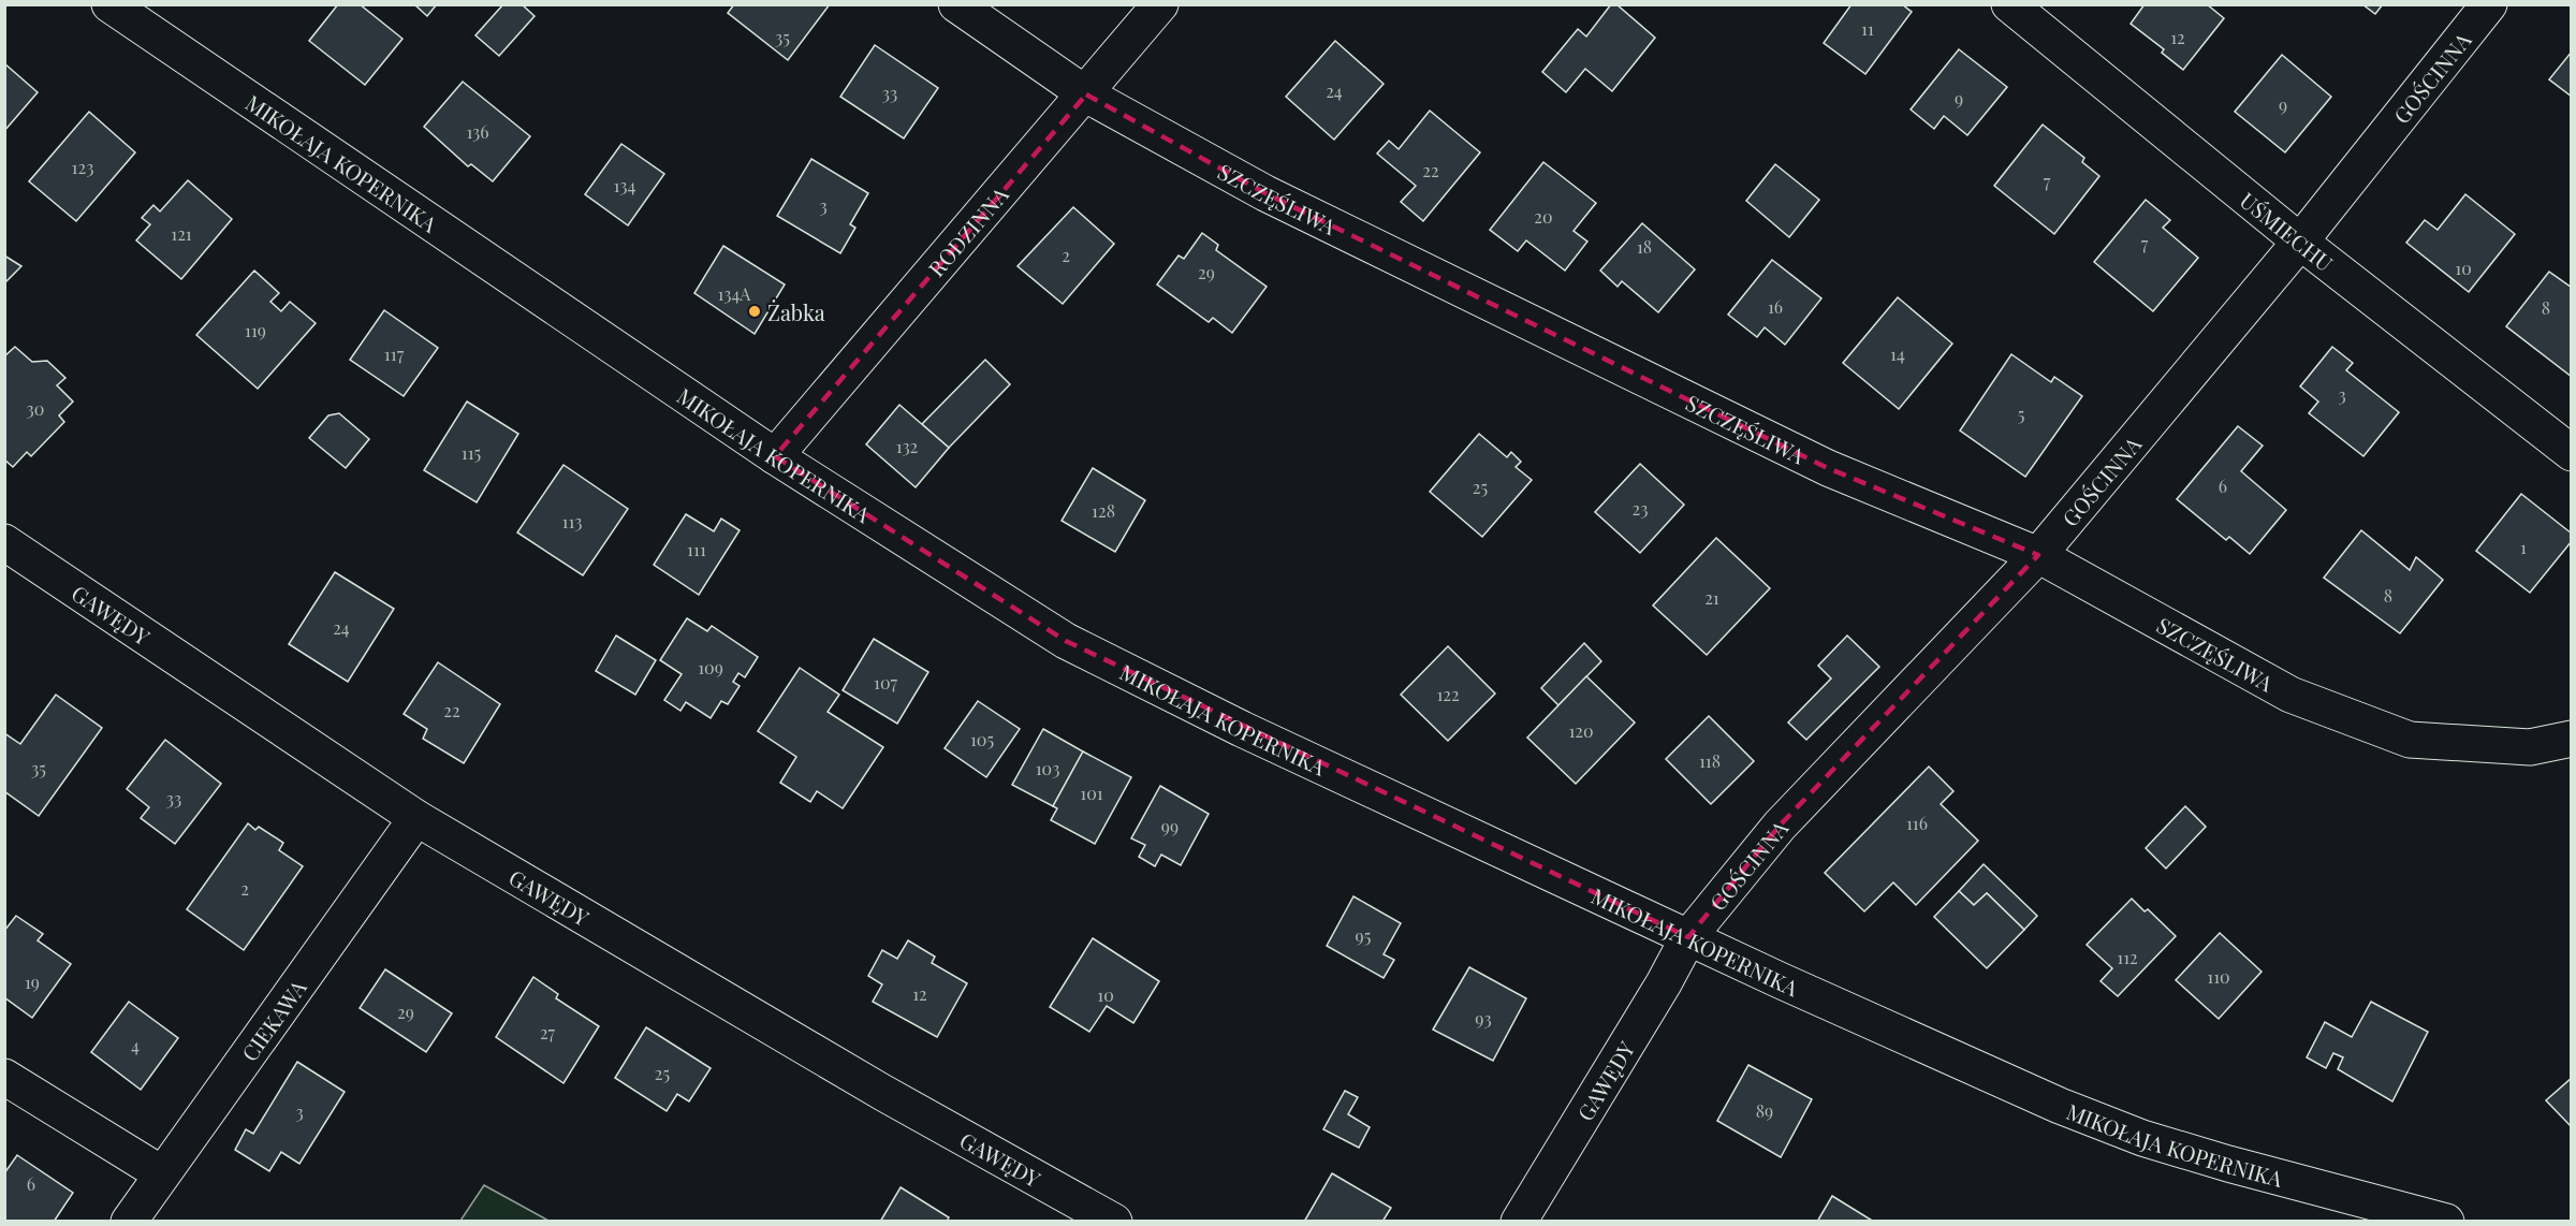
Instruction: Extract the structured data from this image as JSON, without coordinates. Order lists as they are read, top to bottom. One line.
{"streets":{"street":["GOŚCINNA","MIKOŁAJA KOPERNIKA","SZCZĘŚLIWA","RODZINNA","UŚMIECHU","GAWĘDY","CIEKAWA"]},"crossings":[["GOŚCINNA","MIKOŁAJA KOPERNIKA"],["GOŚCINNA","SZCZĘŚLIWA"],["GOŚCINNA","UŚMIECHU"],["GOŚCINNA","GAWĘDY"],["MIKOŁAJA KOPERNIKA","RODZINNA"],["MIKOŁAJA KOPERNIKA","GAWĘDY"],["SZCZĘŚLIWA","RODZINNA"],["GAWĘDY","CIEKAWA"]],"places":["Żabka"],"house_numbers":["11","35","12","24","33","9","9","136","123","22","7","134","3","20","121","7","18","2","10","29","134A","16","8","119","117","14","3","30","5","132","115","6","25","23","128","113","1","111","8","21","24","109","107","122","22","120","105","118","35","103","101","33","116","99","2","95","112","110","19","12","10","29","93","27","4","25","89","3","6"]}
